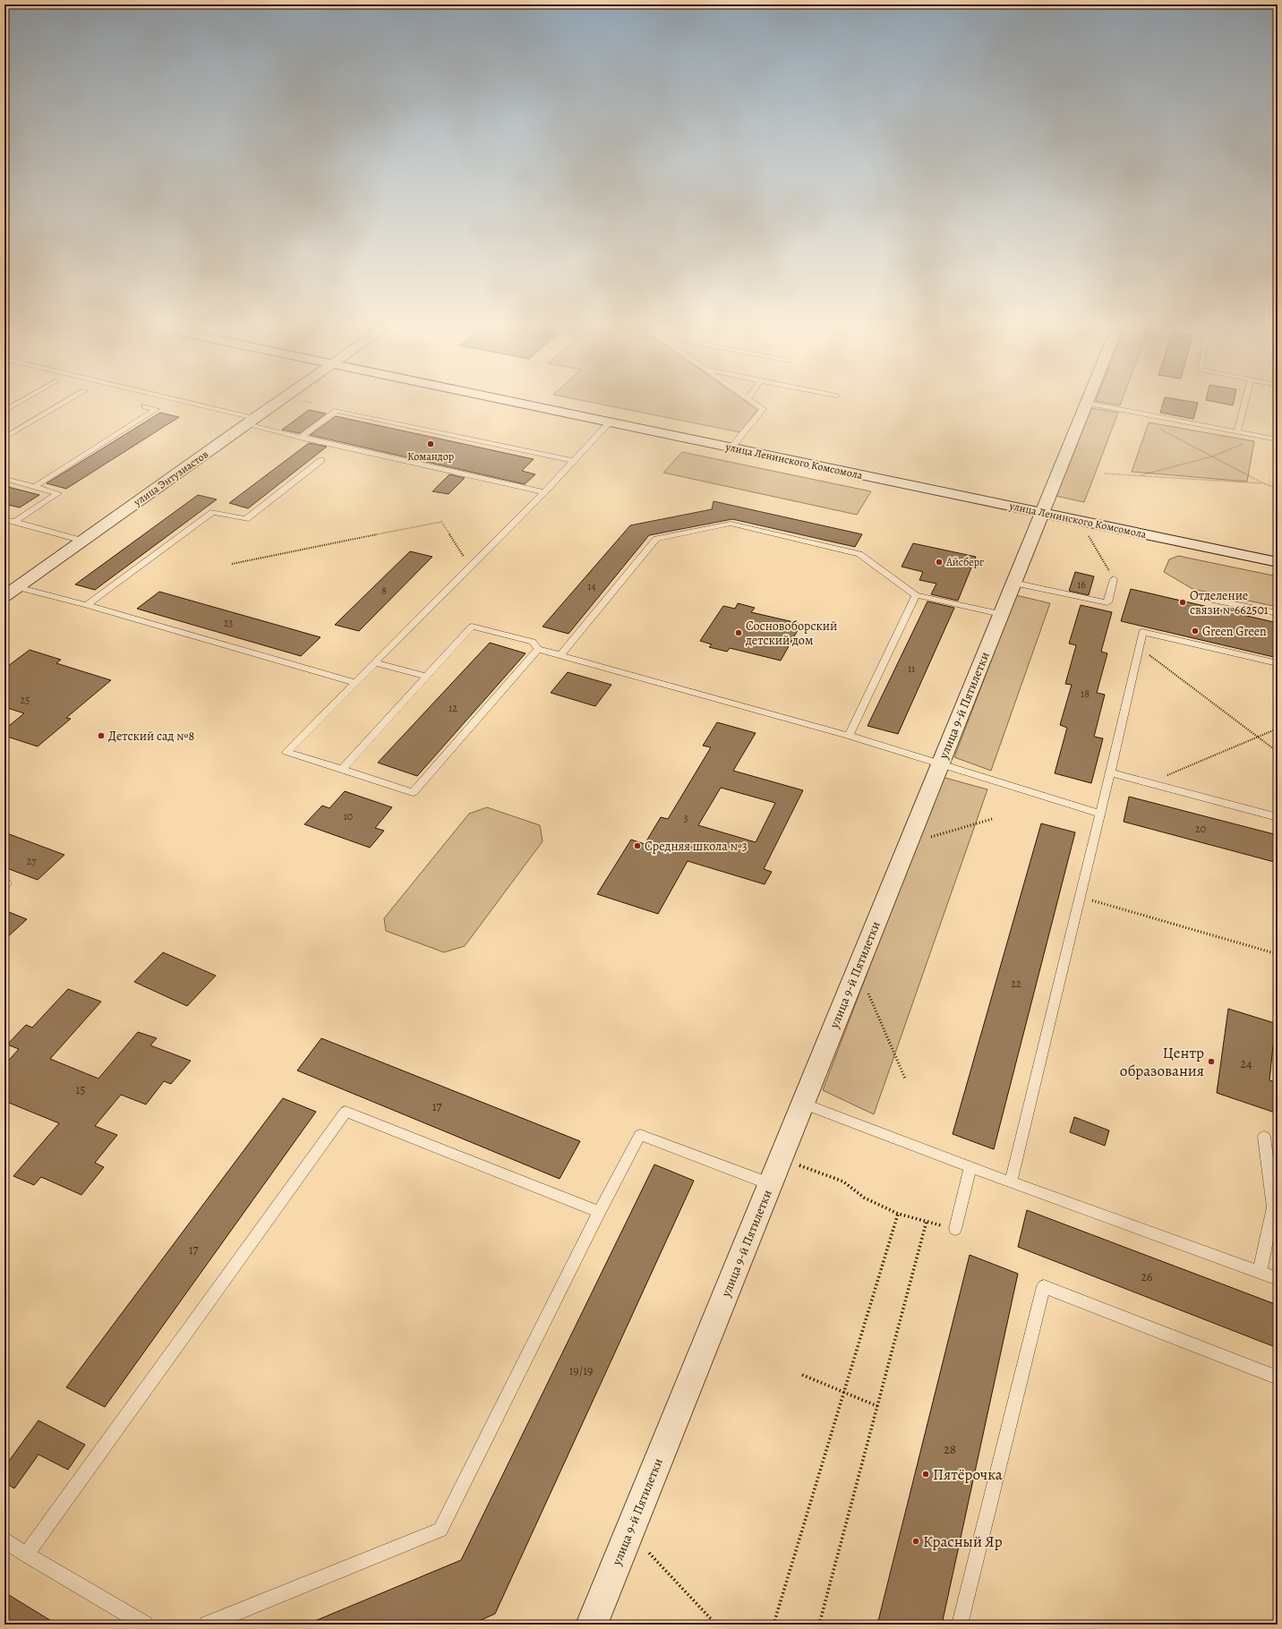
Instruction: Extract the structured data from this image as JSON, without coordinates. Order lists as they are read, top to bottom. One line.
{"streets":{"street":["улица Ленинского Комсомола","улица Энтузиастов","улица 9-й Пятилетки"]},"crossings":[["улица Ленинского Комсомола","улица 9-й Пятилетки"]],"places":["Командор","Айсберг","Отделение связи №662501","Green Green","Сосновоборский детский дом","Детский сад №8","Средняя школа №3","Центр образования","Пятёрочка","Красный Яр"],"house_numbers":["16","14","8","23","11","18","25","12","10","3","20","27","22","24","15","17","17","26","19/19","28"]}
